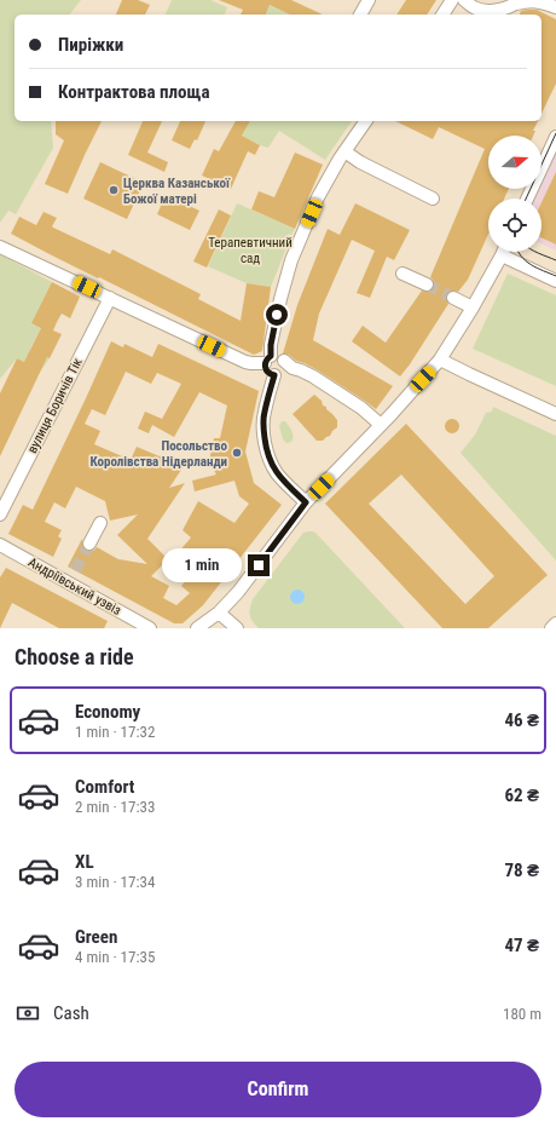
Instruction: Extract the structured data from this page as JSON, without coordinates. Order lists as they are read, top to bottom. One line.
{"streets":{"street":["вулиця Боричів Тік","Андріївський узвіз"]},"parks":["Терапевтичний сад"],"places":["Церква Казанської Божої матері","Посольство Королівства Нідерланди"],"north":"right","page":{"banner":["Пиріжки","Контрактова площа"],"bubble":"1 min","heading":"Choose a ride","list":[{"name":"Economy","note":"1 min · 17:32","value":"46 ₴"},{"name":"Comfort","note":"2 min · 17:33","value":"62 ₴"},{"name":"XL","note":"3 min · 17:34","value":"78 ₴"},{"name":"Green","note":"4 min · 17:35","value":"47 ₴"}],"pay":["Cash","180 m"],"buttons":"Confirm"}}
